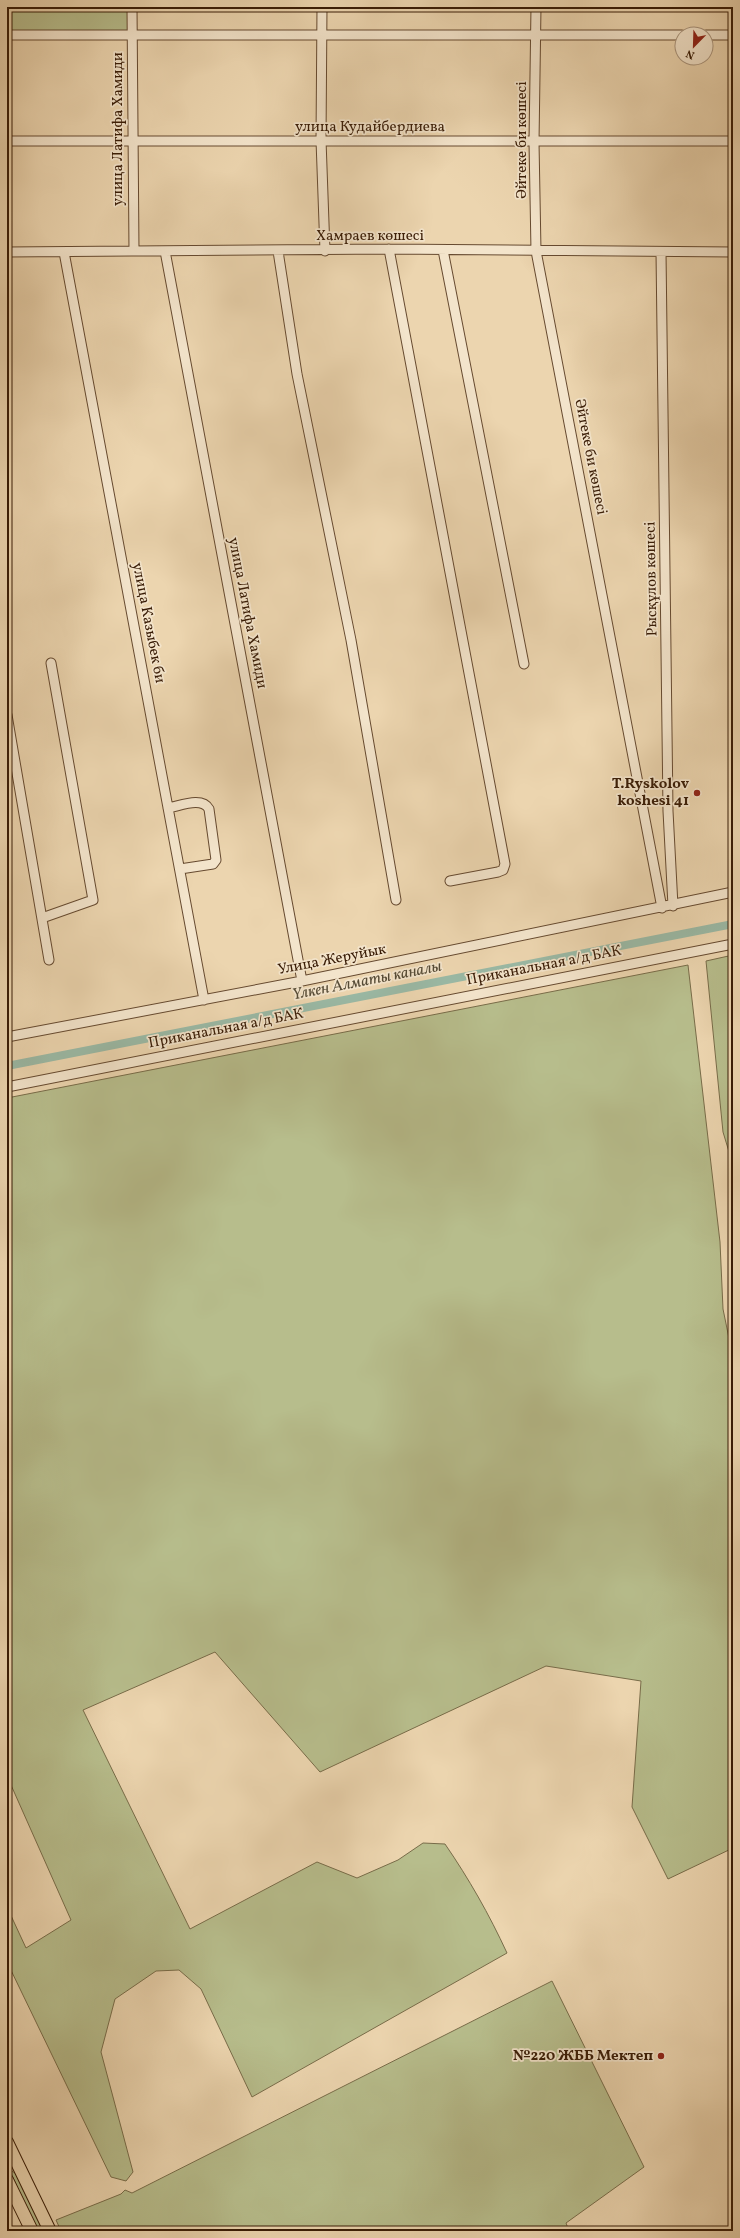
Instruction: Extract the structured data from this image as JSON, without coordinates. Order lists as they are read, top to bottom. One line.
{"streets":{"street":["улица Кудайбердиева","улица Латифа Хамиди","Әйтеке би көшесі","Хамраев көшесі","Рысқұлов көшесі","улица Казыбек би","Улица Жеруйык","Приканальная а/д БАК"]},"crossings":[["улица Кудайбердиева","улица Латифа Хамиди"],["улица Кудайбердиева","Әйтеке би көшесі"],["улица Латифа Хамиди","Хамраев көшесі"],["улица Латифа Хамиди","Улица Жеруйык"],["Әйтеке би көшесі","Хамраев көшесі"],["Әйтеке би көшесі","Улица Жеруйык"],["Хамраев көшесі","Рысқұлов көшесі"],["Хамраев көшесі","улица Казыбек би"],["улица Казыбек би","Улица Жеруйык"]],"water":["Үлкен Алматы каналы"],"places":["T.Ryskolov koshesi 41","№220 ЖББ Мектеп"],"north":"bottom left"}
